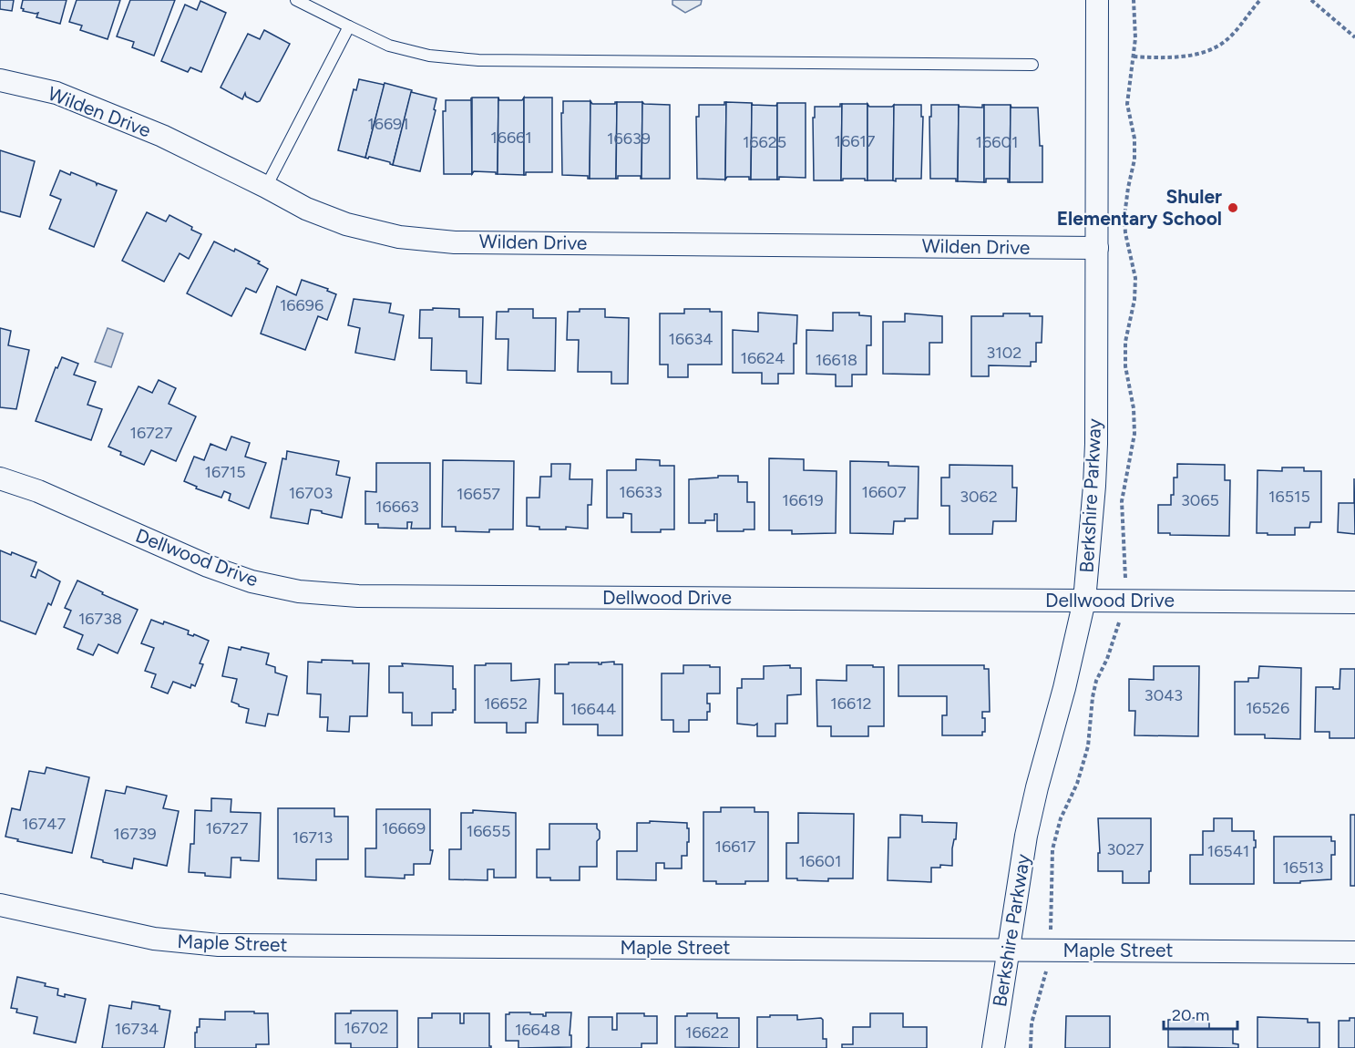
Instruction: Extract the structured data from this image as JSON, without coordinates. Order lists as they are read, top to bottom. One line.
{"streets":{"street":["Wilden Drive","Berkshire Parkway","Dellwood Drive","Maple Street"]},"crossings":[["Wilden Drive","Berkshire Parkway"],["Berkshire Parkway","Dellwood Drive"],["Berkshire Parkway","Maple Street"]],"places":["Shuler Elementary School"],"house_numbers":["16691","16661","16639","16617","16625","16601","16696","16634","3102","16624","16618","16727","16715","16633","16607","16703","16657","3062","16515","16619","3065","16663","16738","3043","16652","16612","16526","16644","16747","16727","16669","16655","16739","16713","16617","3027","16541","16601","16513","16702","16734","16648","16622"],"scale_bar":"20 m"}
